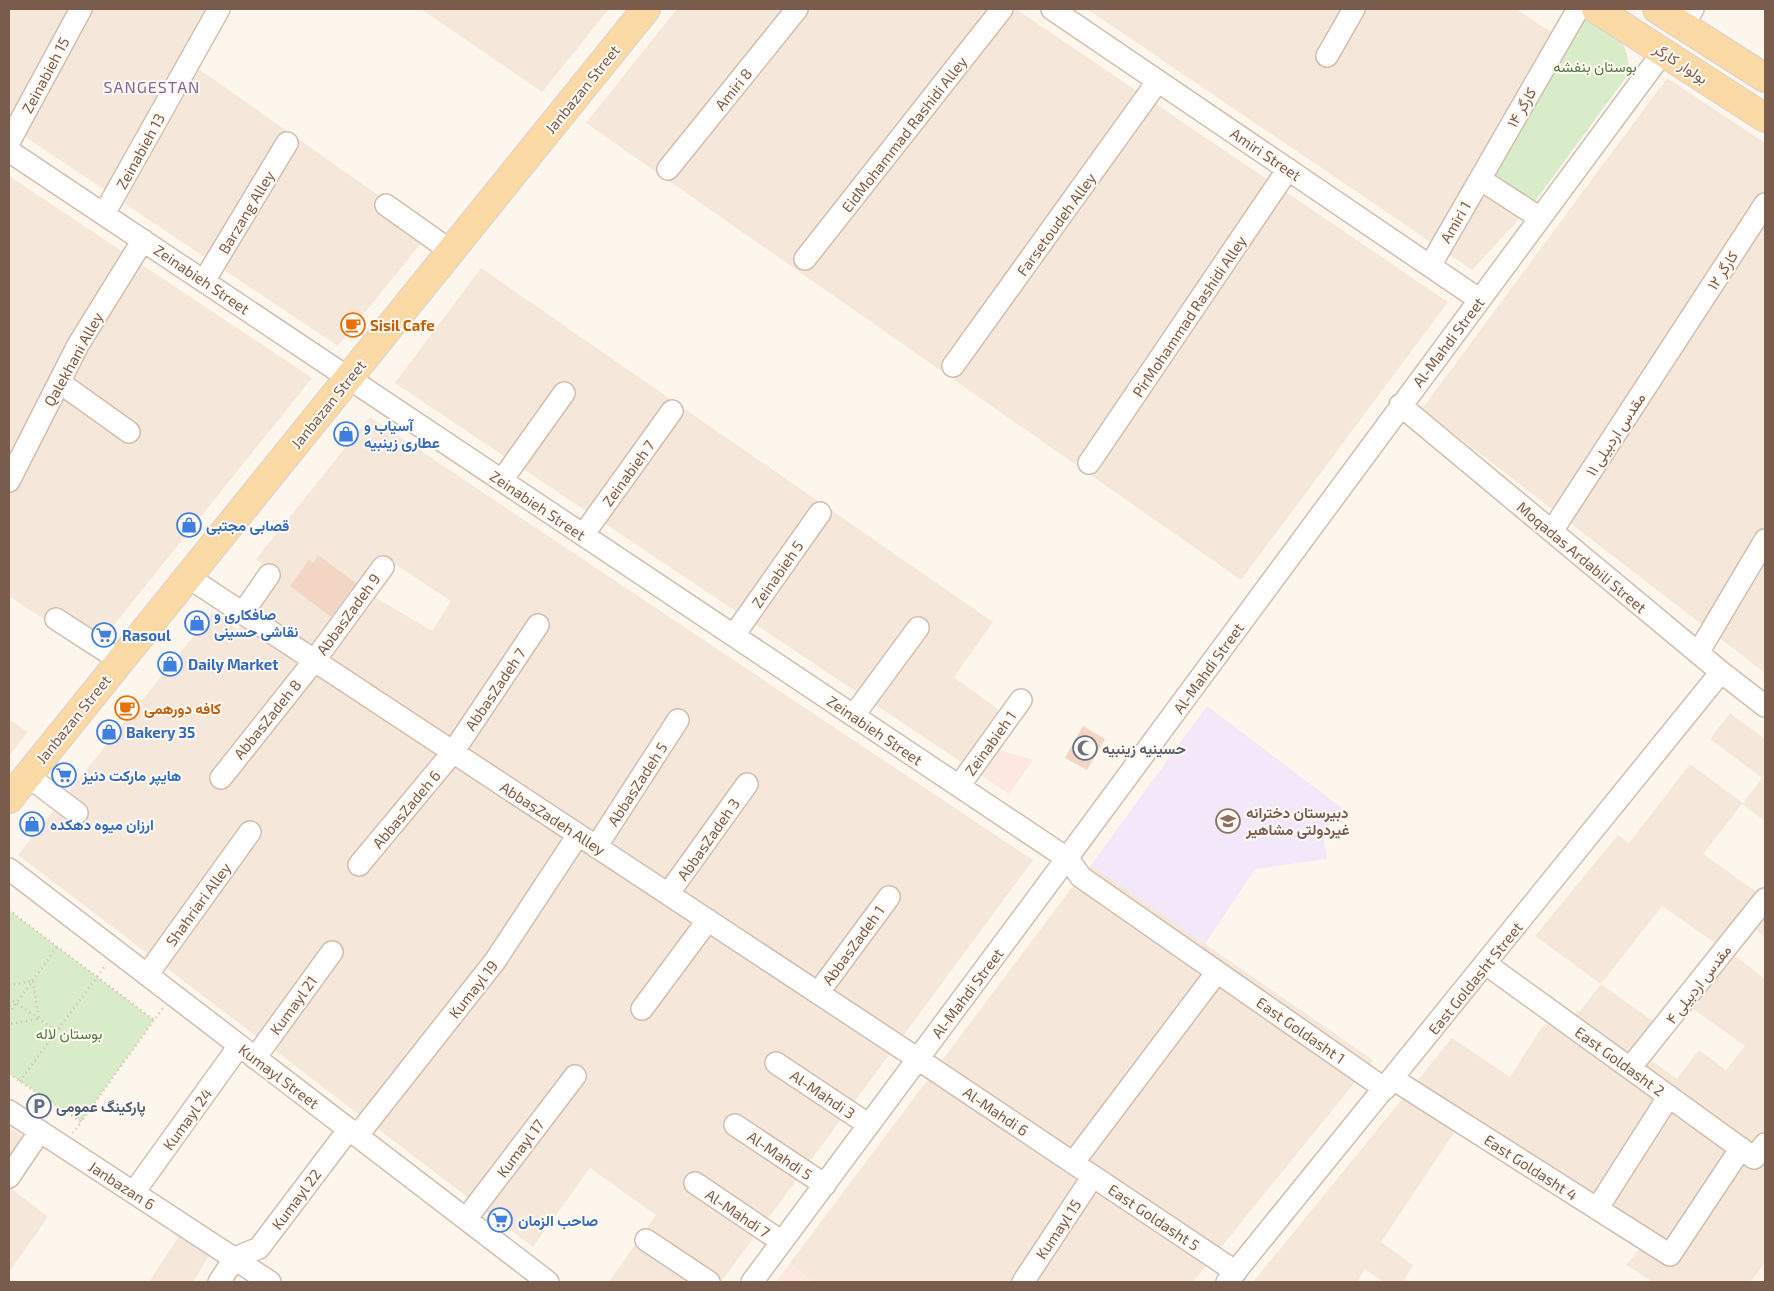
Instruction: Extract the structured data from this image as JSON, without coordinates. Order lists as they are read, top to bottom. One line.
{"streets":{"main road":["بولوار کارگر","Janbazan Street"],"street":["Zeinabieh 15","Amiri 8","کارگر ۱۴","EidMohammad Rashidi Alley","Zeinabieh 13","Amiri Street","Barzang Alley","Amiri 1","Farsetoudeh Alley","کارگر ۱۲","Zeinabieh Street","PirMohammad Rashidi Alley","Al-Mahdi Street","Qalekhani Alley","مقدس اردبیلی ۱۱","Zeinabieh 7","Moqadas Ardabili Street","Zeinabieh 5","AbbasZadeh 9","AbbasZadeh 7","AbbasZadeh 8","Zeinabieh 1","AbbasZadeh 5","AbbasZadeh 6","AbbasZadeh Alley","AbbasZadeh 3","Shahriari Alley","AbbasZadeh 1","East Goldasht Street","مقدس اردبیلی ۴","Kumayl 19","Kumayl 21","East Goldasht 1","East Goldasht 2","Kumayl Street","Al-Mahdi 3","Al-Mahdi 6","Kumayl 24","Kumayl 17","Al-Mahdi 5","East Goldasht 4","Janbazan 6","Kumayl 22","Al-Mahdi 7","East Goldasht 5","Kumayl 15"]},"crossings":[["بولوار کارگر","Al-Mahdi Street"],["Janbazan Street","Zeinabieh Street"],["Janbazan Street","AbbasZadeh Alley"],["کارگر ۱۴","Amiri 1"],["Zeinabieh 13","Zeinabieh Street"],["Amiri Street","Amiri 1"],["Amiri Street","Farsetoudeh Alley"],["Amiri Street","PirMohammad Rashidi Alley"],["Amiri Street","Al-Mahdi Street"],["Barzang Alley","Zeinabieh Street"],["کارگر ۱۲","مقدس اردبیلی ۱۱"],["Zeinabieh Street","Al-Mahdi Street"],["Zeinabieh Street","Qalekhani Alley"],["Zeinabieh Street","Zeinabieh 7"],["Zeinabieh Street","Zeinabieh 5"],["Zeinabieh Street","Zeinabieh 1"],["Zeinabieh Street","East Goldasht 1"],["Al-Mahdi Street","Moqadas Ardabili Street"],["Al-Mahdi Street","AbbasZadeh Alley"],["Al-Mahdi Street","East Goldasht 1"],["Al-Mahdi Street","Al-Mahdi 3"],["Al-Mahdi Street","Al-Mahdi 6"],["Al-Mahdi Street","Al-Mahdi 5"],["Al-Mahdi Street","Al-Mahdi 7"],["مقدس اردبیلی ۱۱","Moqadas Ardabili Street"],["Moqadas Ardabili Street","East Goldasht Street"],["AbbasZadeh 9","AbbasZadeh 8"],["AbbasZadeh 9","AbbasZadeh Alley"],["AbbasZadeh 7","AbbasZadeh 6"],["AbbasZadeh 7","AbbasZadeh Alley"],["AbbasZadeh 8","AbbasZadeh Alley"],["AbbasZadeh 5","AbbasZadeh Alley"],["AbbasZadeh 6","AbbasZadeh Alley"],["AbbasZadeh Alley","AbbasZadeh 3"],["AbbasZadeh Alley","AbbasZadeh 1"],["AbbasZadeh Alley","Kumayl 19"],["AbbasZadeh Alley","Al-Mahdi 6"],["Shahriari Alley","Kumayl Street"],["East Goldasht Street","East Goldasht 1"],["East Goldasht Street","East Goldasht 2"],["East Goldasht Street","East Goldasht 4"],["East Goldasht Street","East Goldasht 5"],["مقدس اردبیلی ۴","East Goldasht 2"],["Kumayl 19","Kumayl Street"],["Kumayl 19","Kumayl 22"],["Kumayl 21","Kumayl Street"],["Kumayl 21","Kumayl 24"],["East Goldasht 1","East Goldasht 4"],["East Goldasht 2","East Goldasht 4"],["Kumayl Street","Kumayl 24"],["Kumayl Street","Kumayl 17"],["Kumayl Street","Kumayl 22"],["Al-Mahdi 6","East Goldasht 5"],["Kumayl 24","Janbazan 6"],["Janbazan 6","Kumayl 22"],["East Goldasht 5","Kumayl 15"]],"districts":["SANGESTAN"],"parks":["بوستان بنفشه","بوستان لاله"],"places":{"cafe":["Sisil Cafe","کافه دورهمی"],"shop":["آسیاب و عطاری زینبیه","قصابی مجتبی","صافکاری و نقاشی حسینی","Daily Market","Bakery 35","ارزان میوه دهکده"],"supermarket":["Rasoul","هایپر مارکت دنیز","صاحب الزمان"],"mosque":["حسینیه زینبیه"],"school or university":["دبیرستان دخترانه غیردولتی مشاهیر"],"parking":["پارکینگ عمومی"]}}
